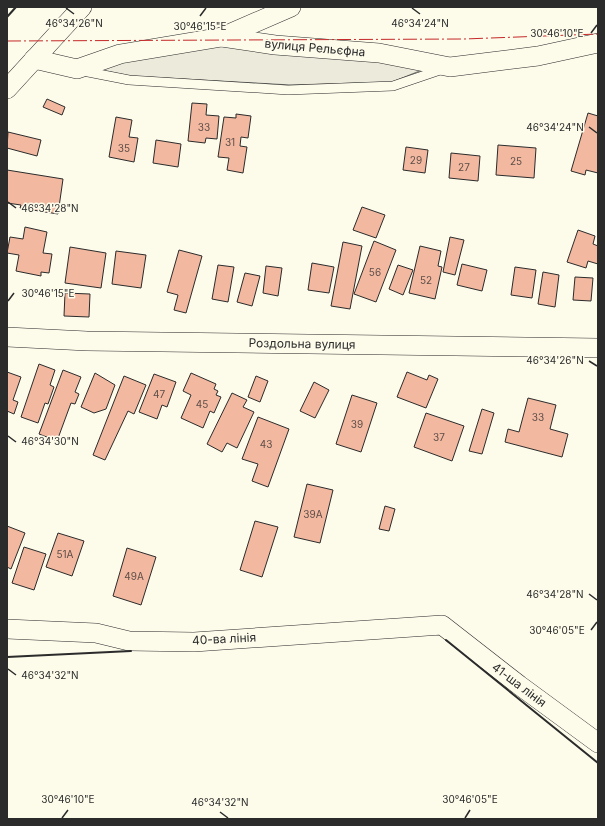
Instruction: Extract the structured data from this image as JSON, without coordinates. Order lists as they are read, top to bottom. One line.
{"streets":{"street":["вулиця Рельєфна","Роздольна вулиця","40-ва лінія","41-ша лінія"]},"crossings":[["40-ва лінія","41-ша лінія"]],"house_numbers":["33","31","35","29","25","27","56","52","47","45","33","39","37","43","39А","51А","49А"],"coordinates":["46°34'26\"N","46°34'24\"N","30°46'15\"E","30°46'10\"E","46°34'28\"N","46°34'30\"N","30°46'05\"E","46°34'32\"N"]}
